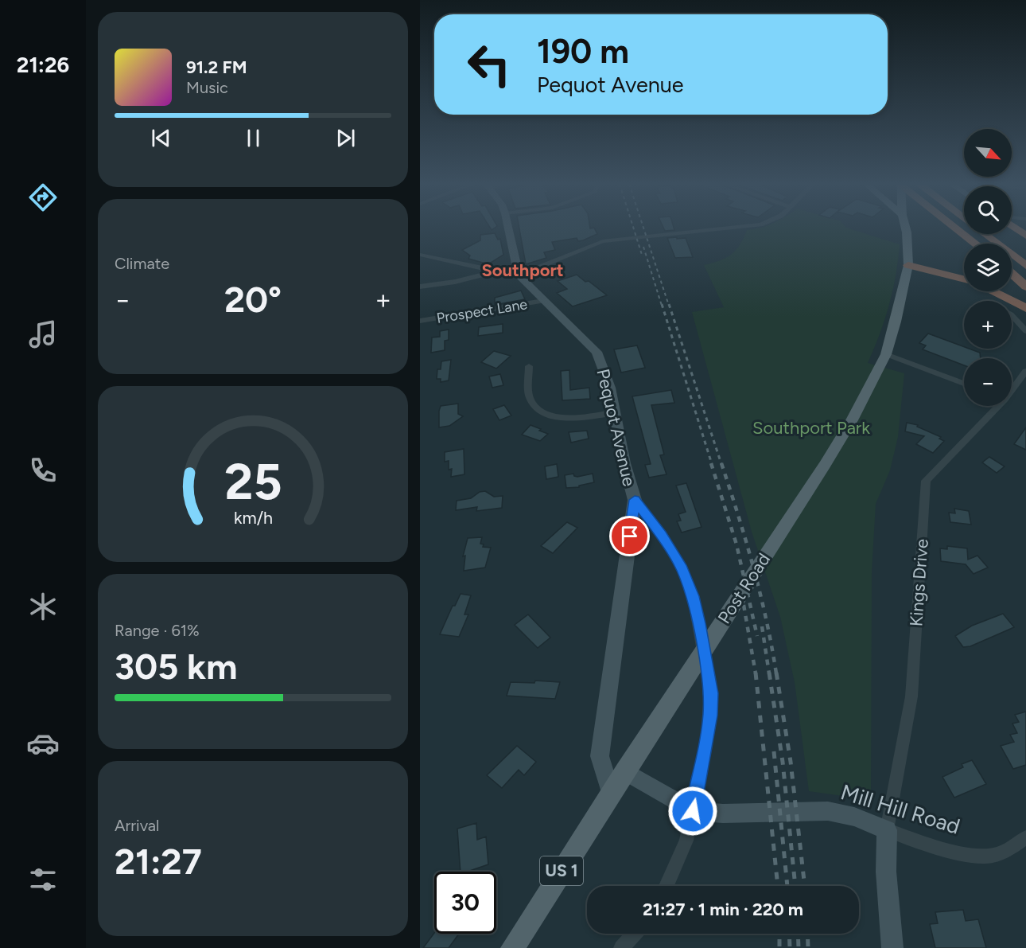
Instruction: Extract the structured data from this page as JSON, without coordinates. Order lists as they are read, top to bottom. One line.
{"streets":{"main road":["Post Road","US 1"],"street":["Prospect Lane","Pequot Avenue","Kings Drive","Mill Hill Road"]},"crossings":[["Prospect Lane","Pequot Avenue"],["Pequot Avenue","Post Road"],["Kings Drive","Mill Hill Road"],["Post Road","Mill Hill Road"]],"districts":["Southport"],"parks":["Southport Park"],"north":"bottom right","page":{"tabs":"21:26","turn":["190 m","Pequot Avenue"],"song":["91.2 FM","Music"],"map_buttons":["+","−"],"tile":["Climate",["Range · 61%","305 km"],["Arrival","21:27"]],"heat":["−","20°","+"],"limit":"30","trip":"21:27 · 1 min · 220 m","gauge":["25","km/h"]}}
